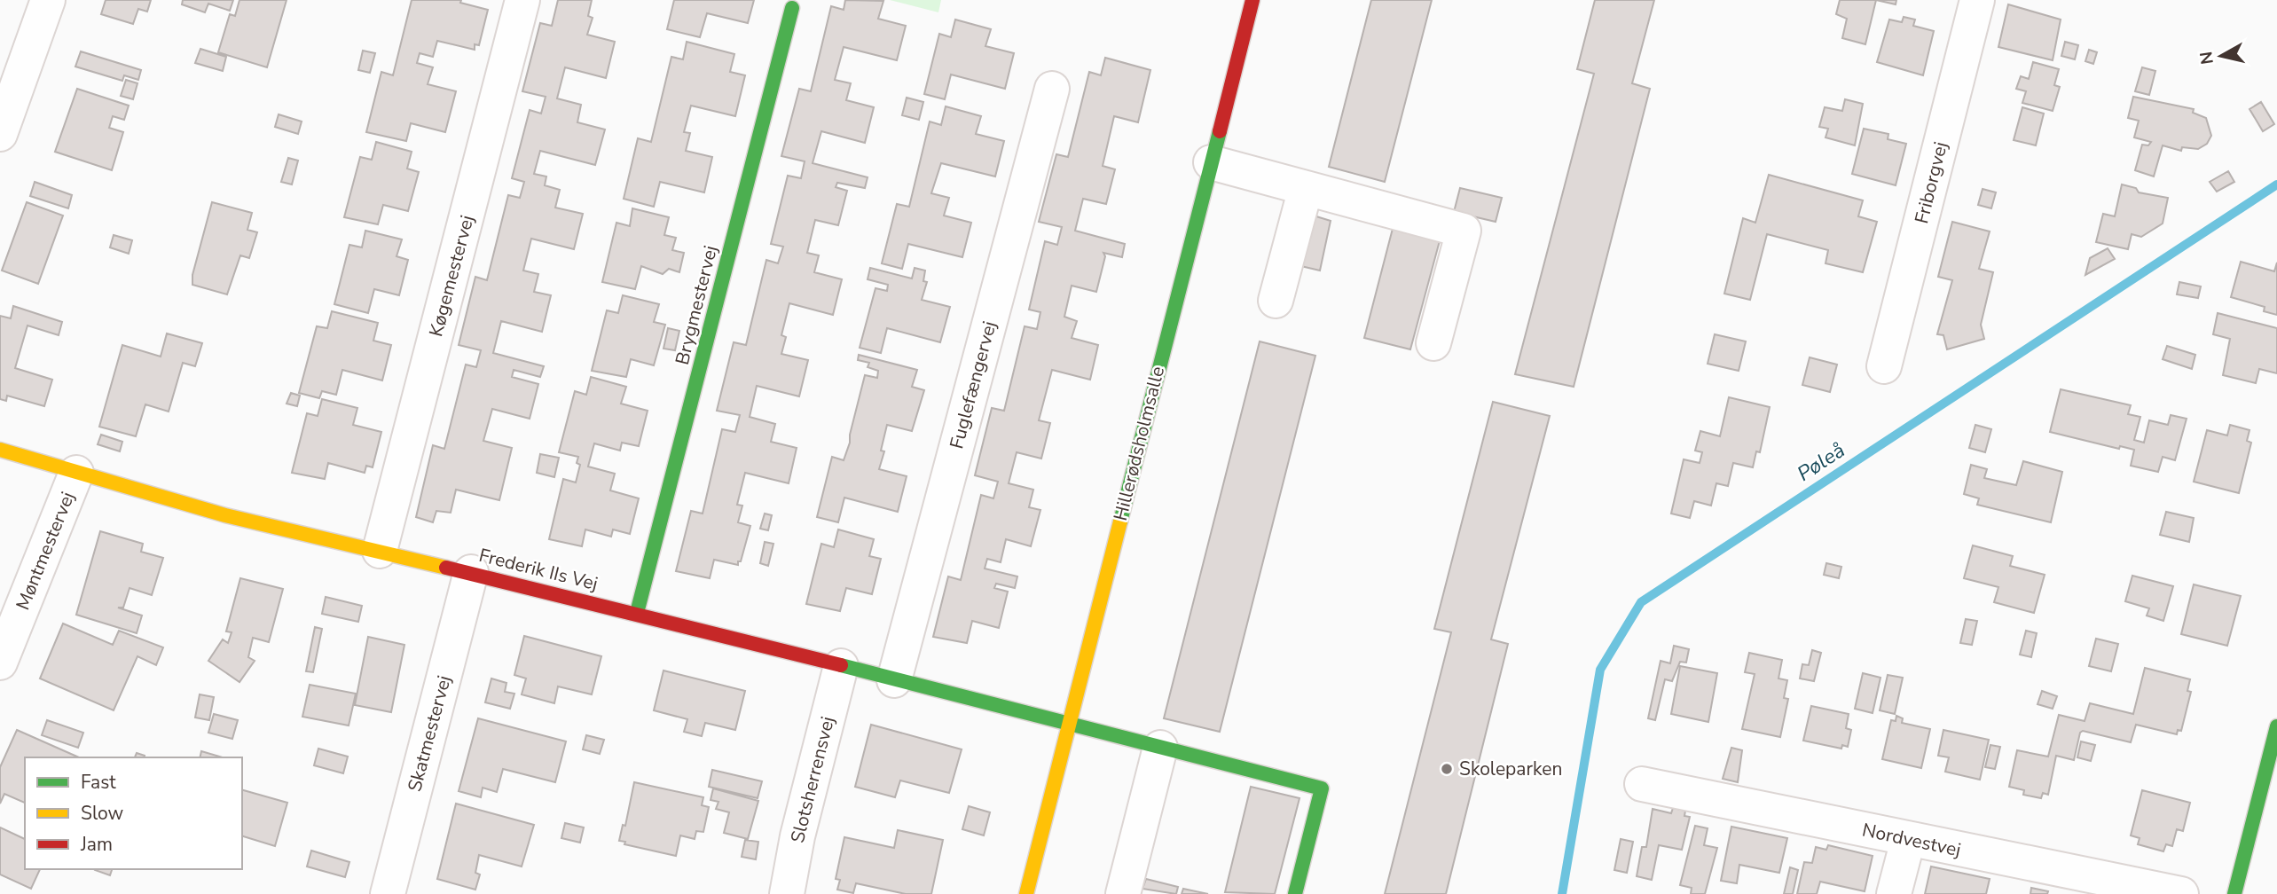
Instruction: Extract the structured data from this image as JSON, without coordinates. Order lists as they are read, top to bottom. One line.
{"streets":{"street":["Friborgvej","Køgemestervej","Brygmestervej","Fuglefængervej","Hillerødsholmsalle","Møntmestervej","Frederik IIs Vej","Skatmestervej","Slotsherrensvej","Nordvestvej"]},"crossings":[["Køgemestervej","Frederik IIs Vej"],["Brygmestervej","Frederik IIs Vej"],["Fuglefængervej","Frederik IIs Vej"],["Hillerødsholmsalle","Frederik IIs Vej"],["Møntmestervej","Frederik IIs Vej"],["Frederik IIs Vej","Skatmestervej"],["Frederik IIs Vej","Slotsherrensvej"]],"water":["Pøleå"],"places":["Skoleparken"],"legend":["Fast","Slow","Jam"],"north":"left"}
